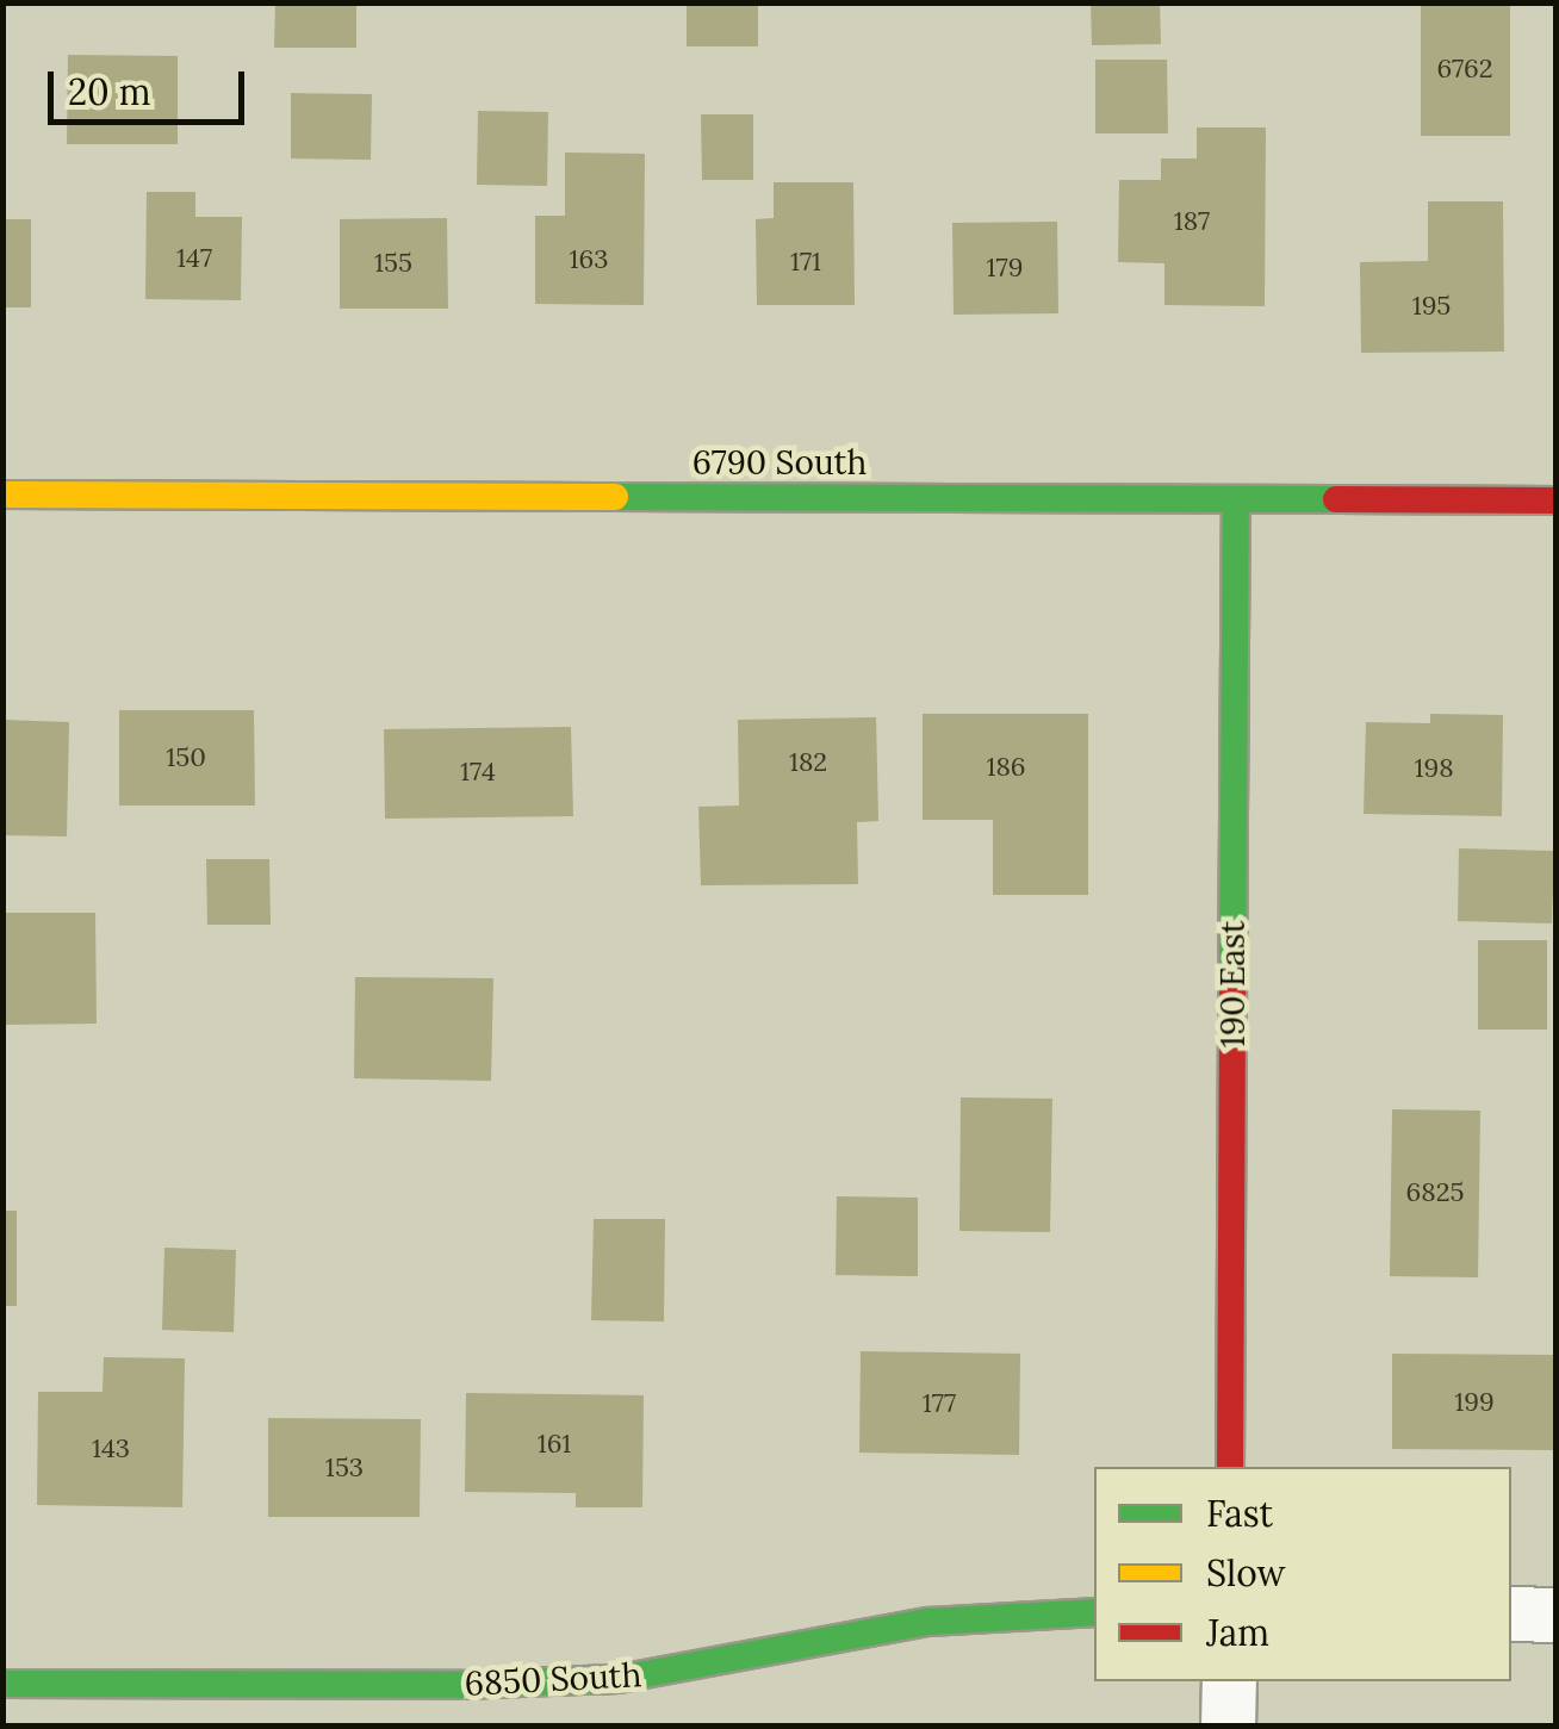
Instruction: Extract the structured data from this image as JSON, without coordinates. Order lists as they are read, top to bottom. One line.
{"streets":{"street":["6790 South","190 East","6850 South"]},"crossings":[["6790 South","190 East"]],"house_numbers":["6762","187","147","163","171","155","179","195","150","182","186","198","174","6825","199","177","161","143","153"],"legend":["Fast","Slow","Jam"],"scale_bar":"20 m"}
